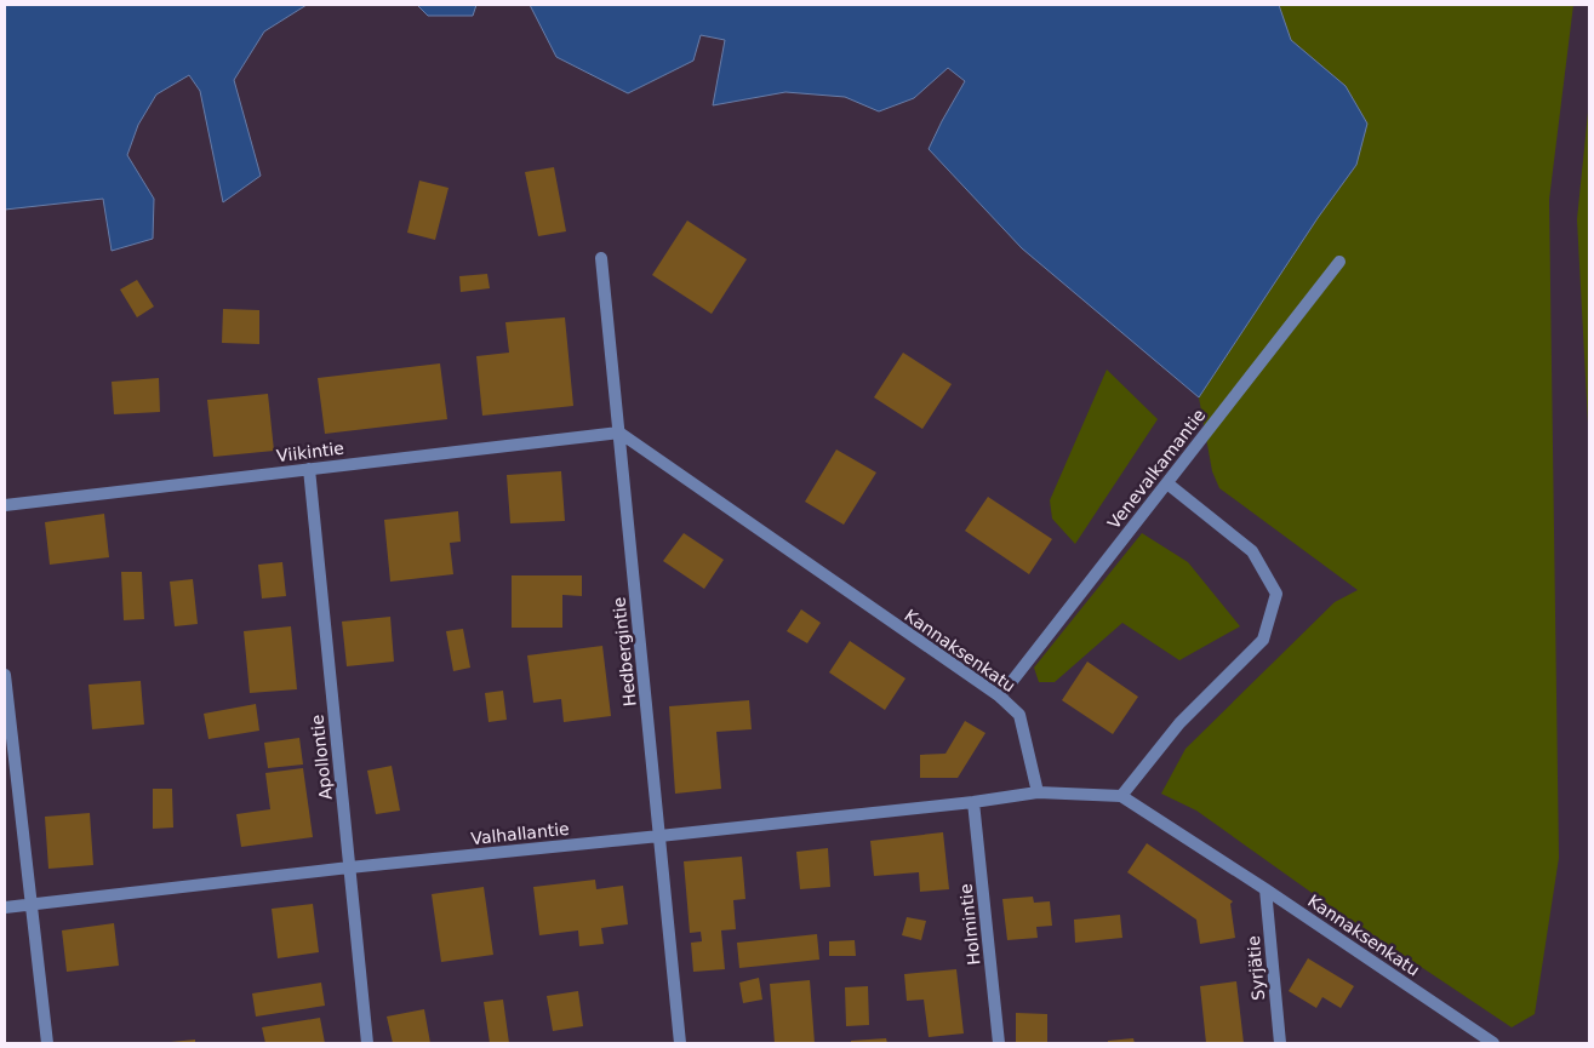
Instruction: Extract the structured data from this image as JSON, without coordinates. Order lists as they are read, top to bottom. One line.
{"streets":{"street":["Viikintie","Venevalkamantie","Kannaksenkatu","Hedbergintie","Apollontie","Valhallantie","Holmintie","Syrjätie"]},"crossings":[["Viikintie","Kannaksenkatu"],["Viikintie","Hedbergintie"],["Viikintie","Apollontie"],["Venevalkamantie","Kannaksenkatu"],["Kannaksenkatu","Hedbergintie"],["Kannaksenkatu","Valhallantie"],["Kannaksenkatu","Syrjätie"],["Hedbergintie","Valhallantie"],["Apollontie","Valhallantie"],["Valhallantie","Holmintie"]]}
